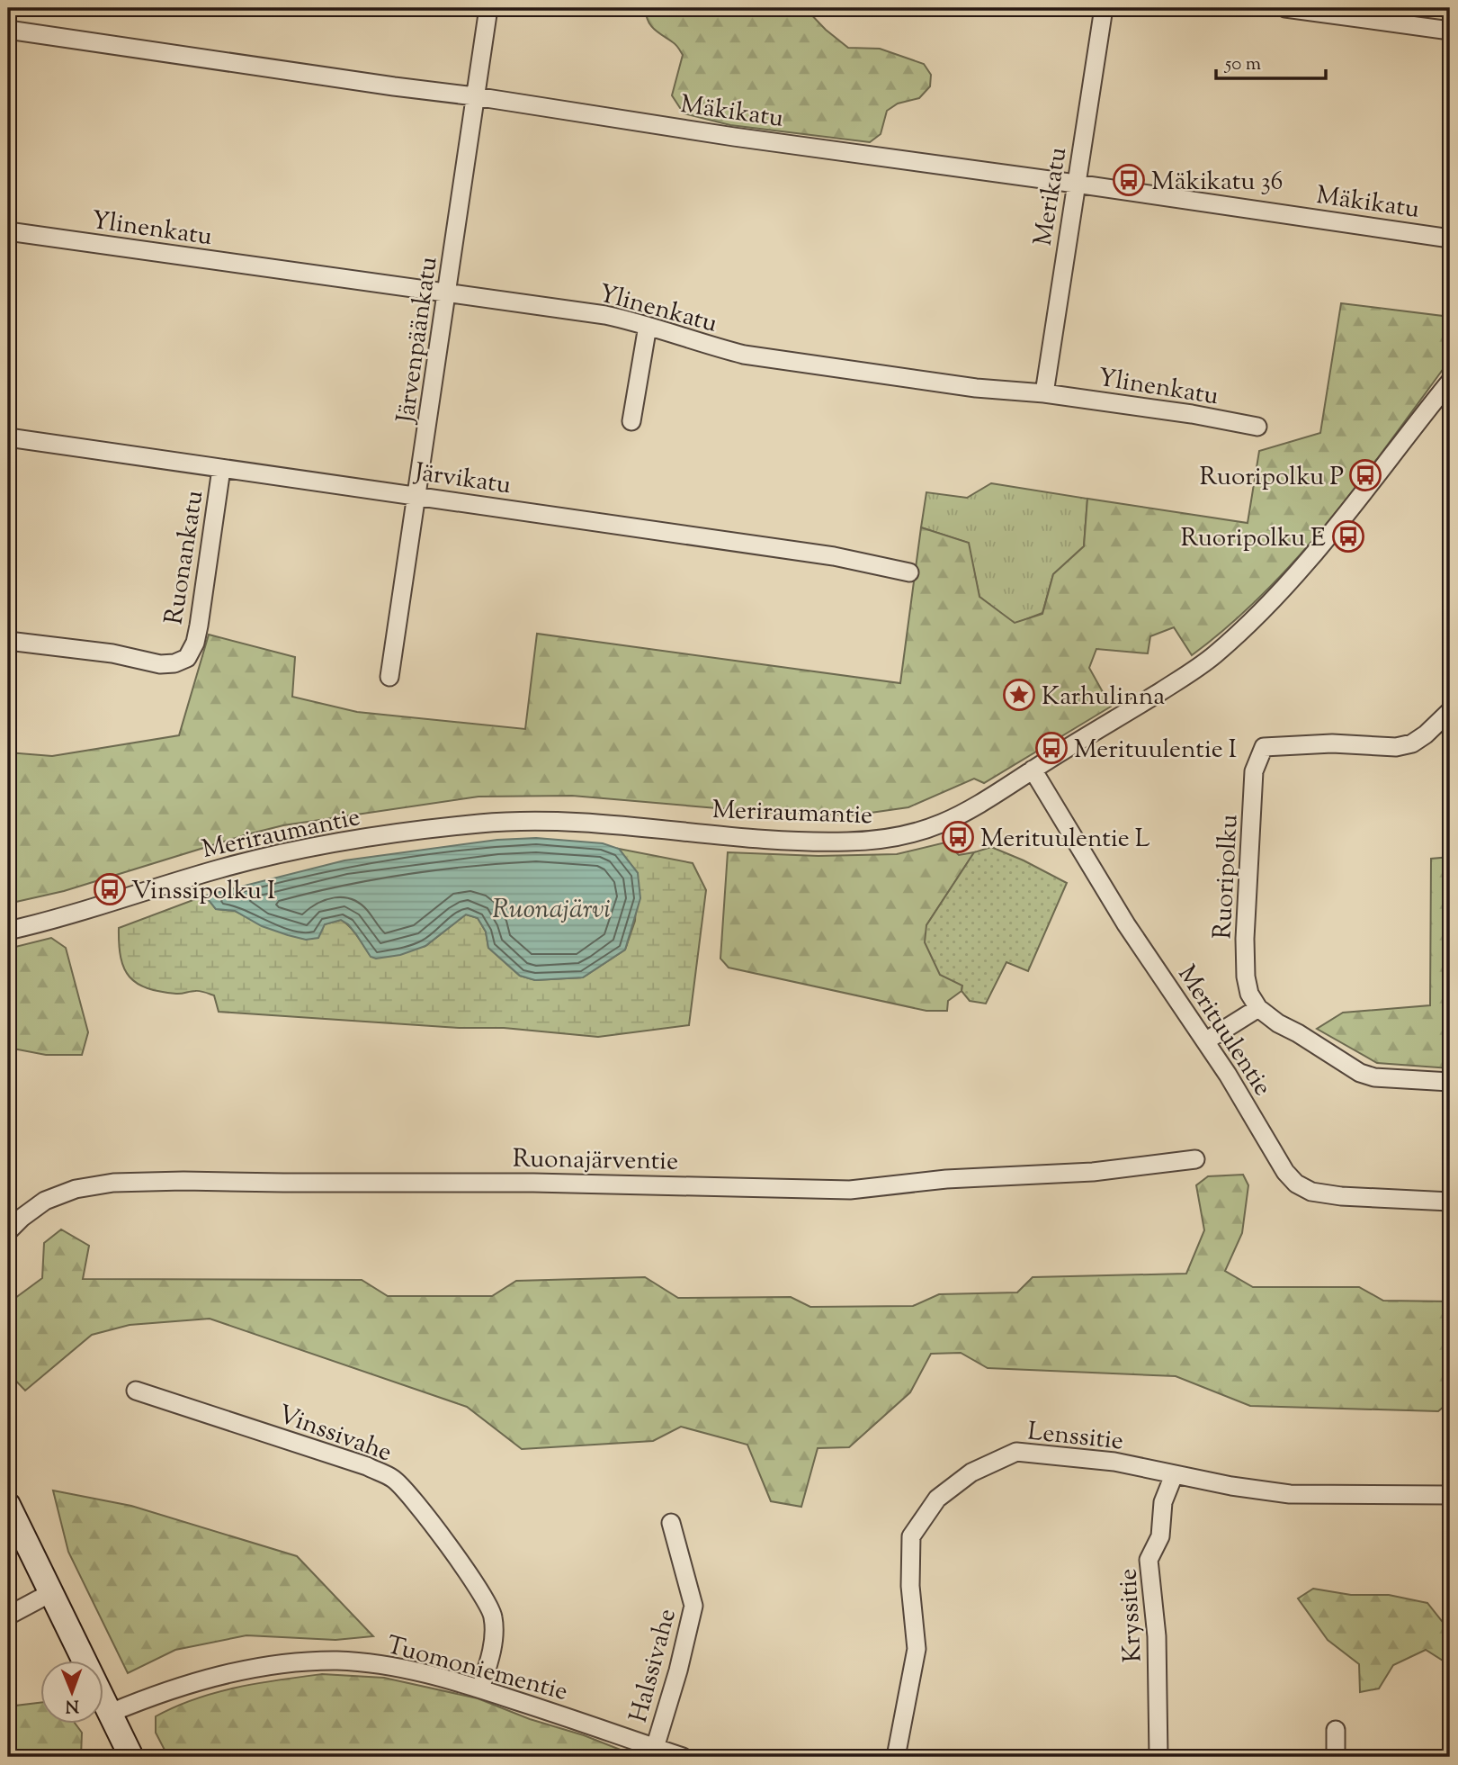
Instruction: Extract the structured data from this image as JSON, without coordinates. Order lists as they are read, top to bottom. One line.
{"streets":{"street":["Mäkikatu","Merikatu","Ylinenkatu","Järvenpäänkatu","Järvikatu","Ruonankatu","Meriraumantie","Ruoripolku","Merituulentie","Ruonajärventie","Vinssivahe","Lenssitie","Kryssitie","Halssivahe","Tuomoniementie"]},"crossings":[["Mäkikatu","Merikatu"],["Mäkikatu","Järvenpäänkatu"],["Merikatu","Ylinenkatu"],["Ylinenkatu","Järvenpäänkatu"],["Järvenpäänkatu","Järvikatu"],["Järvikatu","Ruonankatu"],["Meriraumantie","Merituulentie"],["Vinssivahe","Tuomoniementie"],["Lenssitie","Kryssitie"],["Halssivahe","Tuomoniementie"]],"water":["Ruonajärvi"],"places":{"bus stop":["Mäkikatu 36","Ruoripolku P","Ruoripolku E","Merituulentie I","Merituulentie L","Vinssipolku I"],"place":["Karhulinna"]},"scale_bar":"50 m","north":"bottom"}
